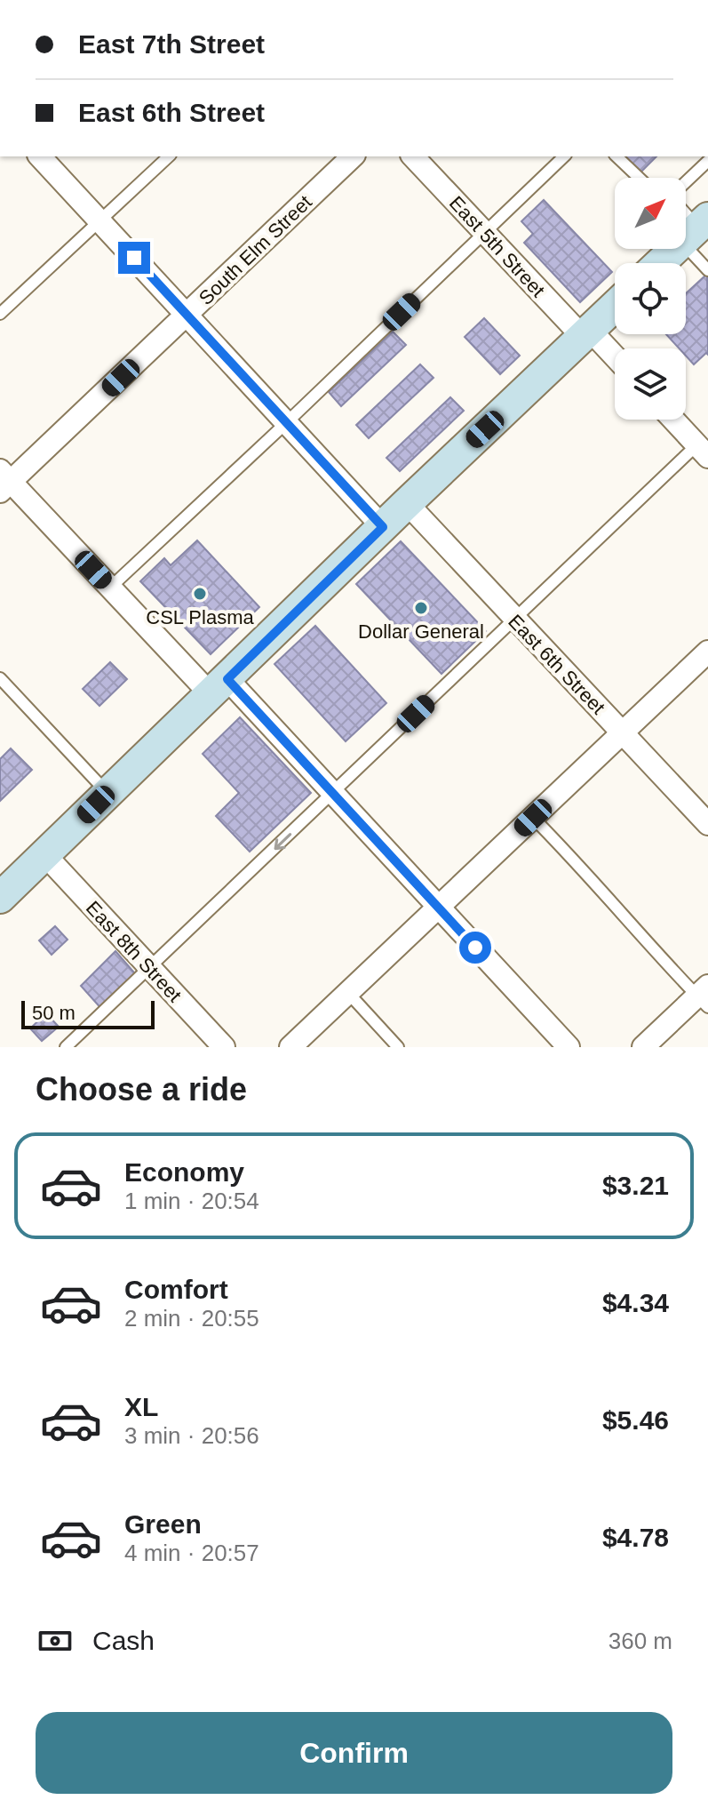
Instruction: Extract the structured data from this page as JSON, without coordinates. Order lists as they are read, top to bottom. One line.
{"streets":{"street":["East 5th Street","South Elm Street","East 6th Street","East 8th Street"]},"places":["CSL Plasma","Dollar General"],"scale_bar":"50 m","north":"top right","page":{"banner":["East 7th Street","East 6th Street"],"scale":"50 m","heading":"Choose a ride","list":[{"name":"Economy","note":"1 min · 20:54","value":"$3.21"},{"name":"Comfort","note":"2 min · 20:55","value":"$4.34"},{"name":"XL","note":"3 min · 20:56","value":"$5.46"},{"name":"Green","note":"4 min · 20:57","value":"$4.78"}],"pay":["Cash","360 m"],"buttons":"Confirm"}}
